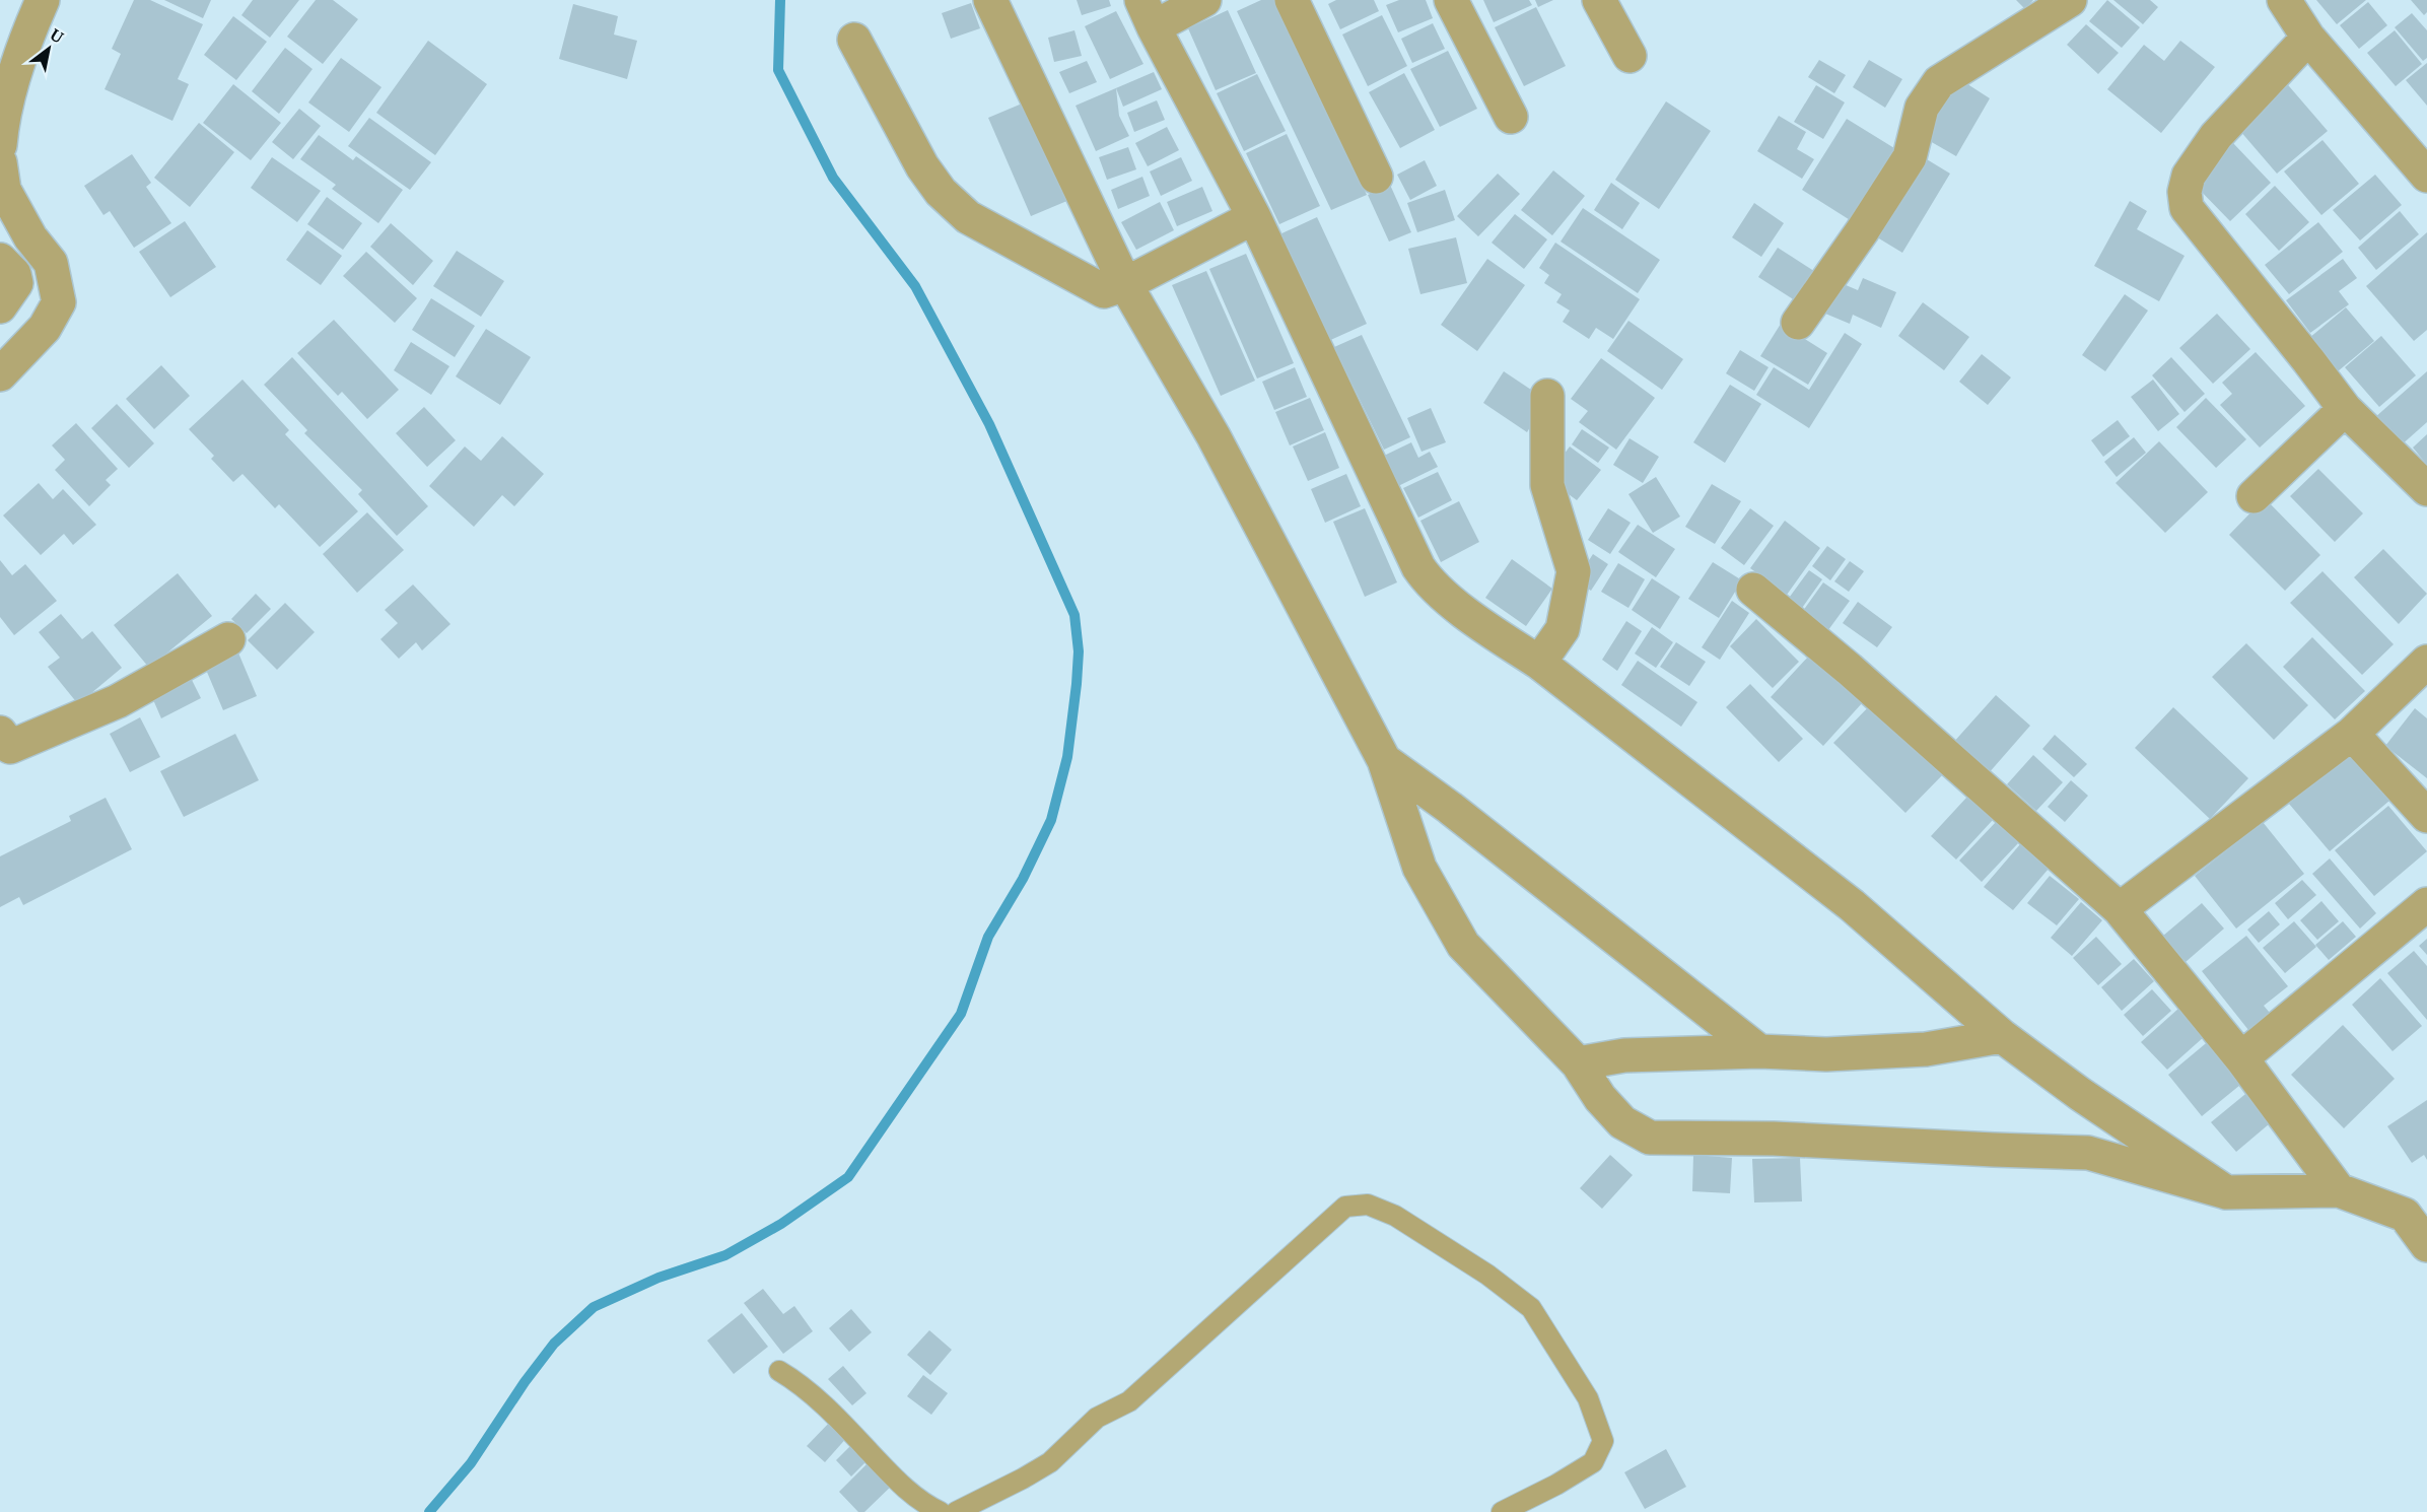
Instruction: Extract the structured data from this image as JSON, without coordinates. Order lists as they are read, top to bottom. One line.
{"north":"top right"}
